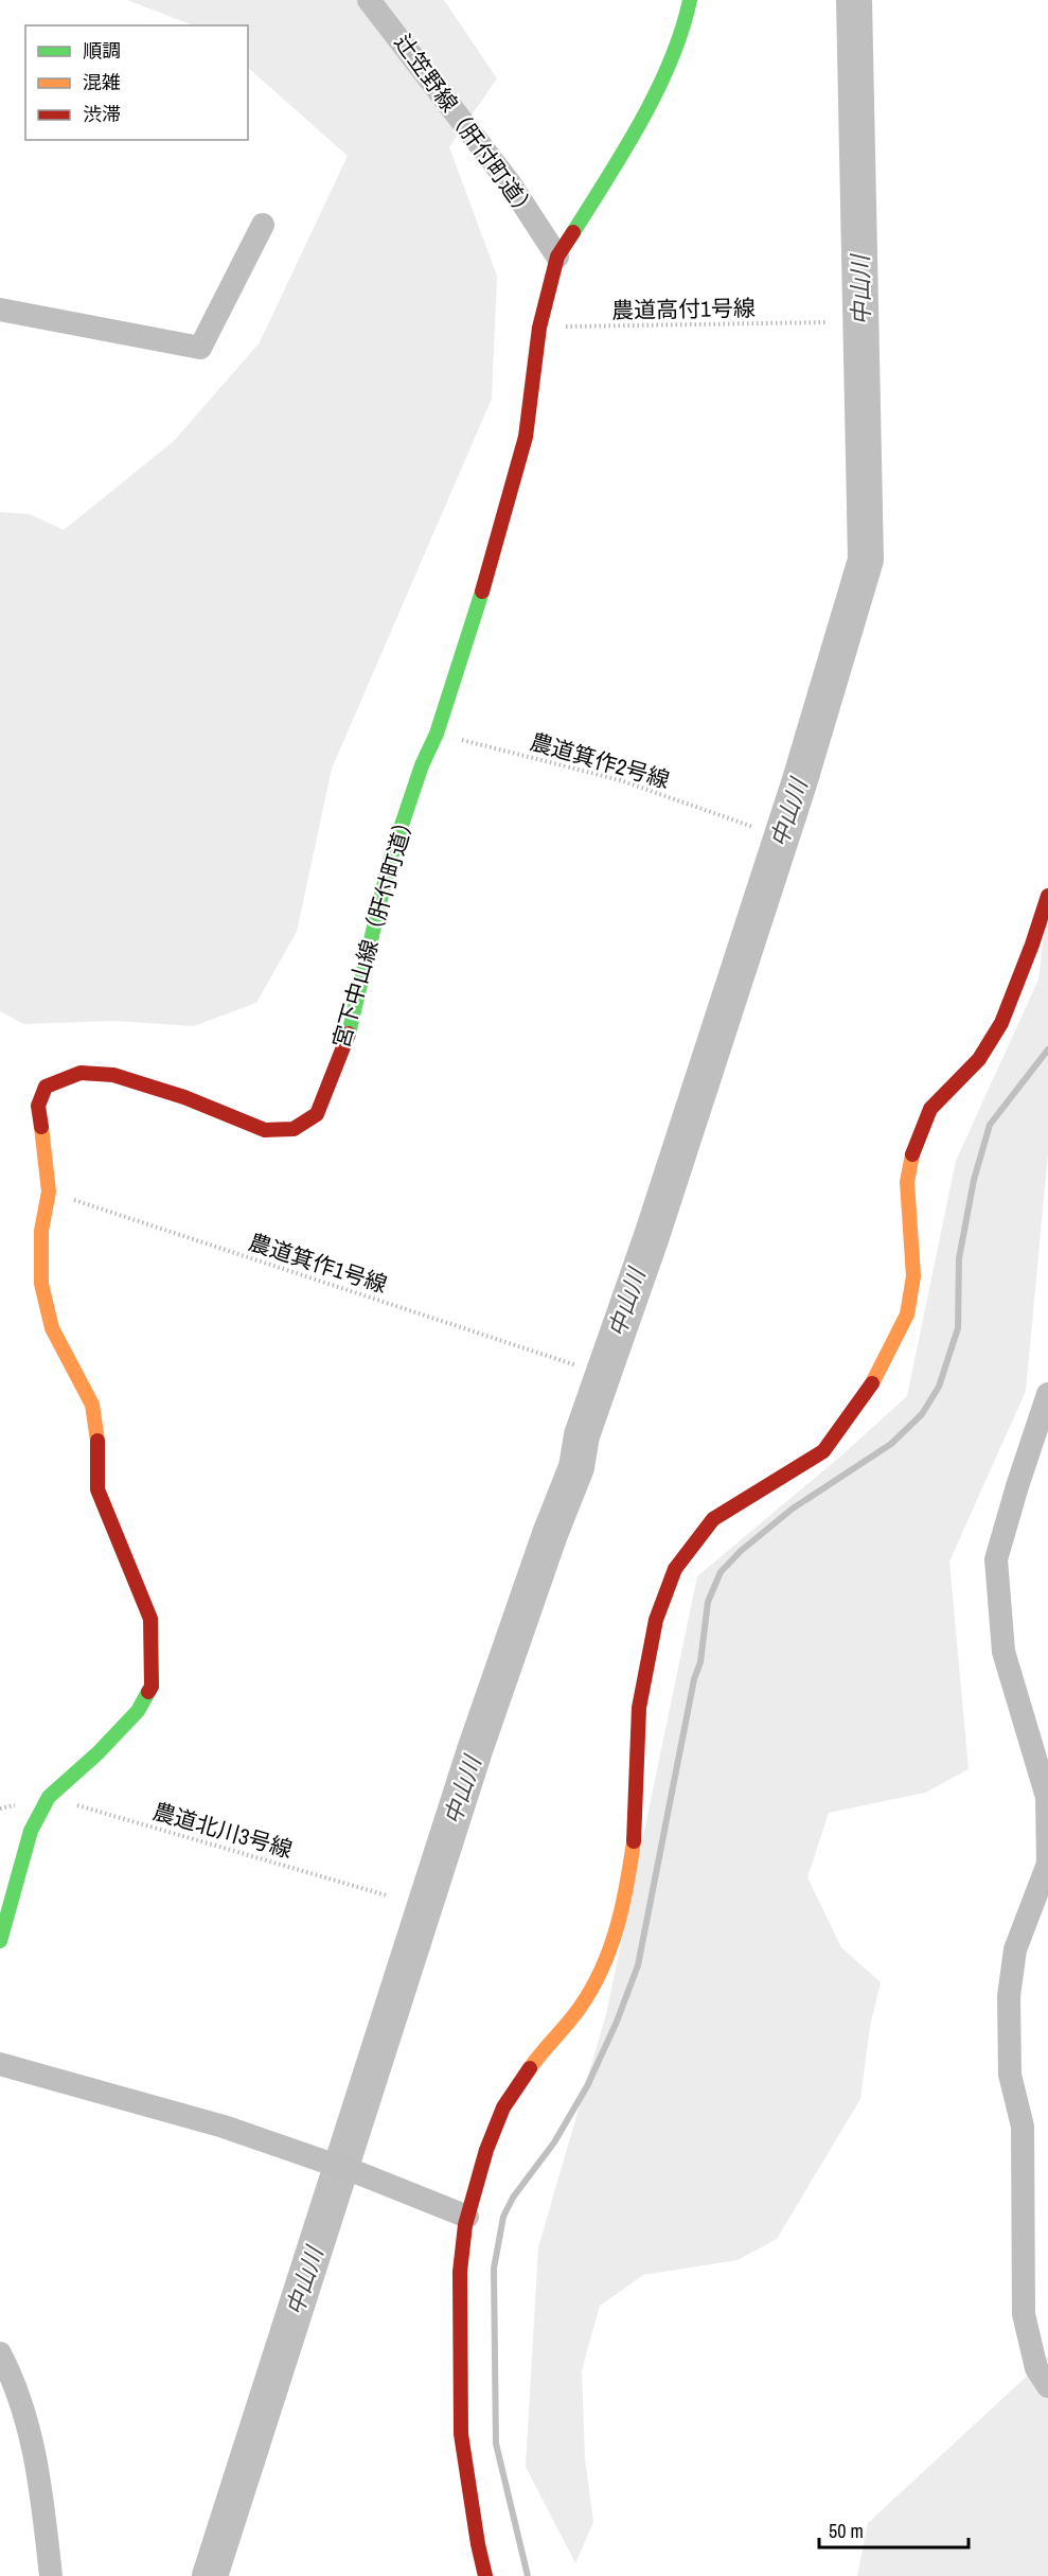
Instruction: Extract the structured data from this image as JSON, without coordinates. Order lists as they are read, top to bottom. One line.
{"streets":{"street":["辻笠野線（肝付町道）","宮下中山線（肝付町道）"],"path":["農道高付1号線","農道箕作2号線","農道箕作1号線","農道北川3号線"]},"crossings":[["辻笠野線（肝付町道）","宮下中山線（肝付町道）"],["農道高付1号線","宮下中山線（肝付町道）"],["農道箕作2号線","宮下中山線（肝付町道）"],["宮下中山線（肝付町道）","農道箕作1号線"],["宮下中山線（肝付町道）","農道北川3号線"]],"water":["中山川"],"legend":["順調","混雑","渋滞"],"scale_bar":"50 m"}
